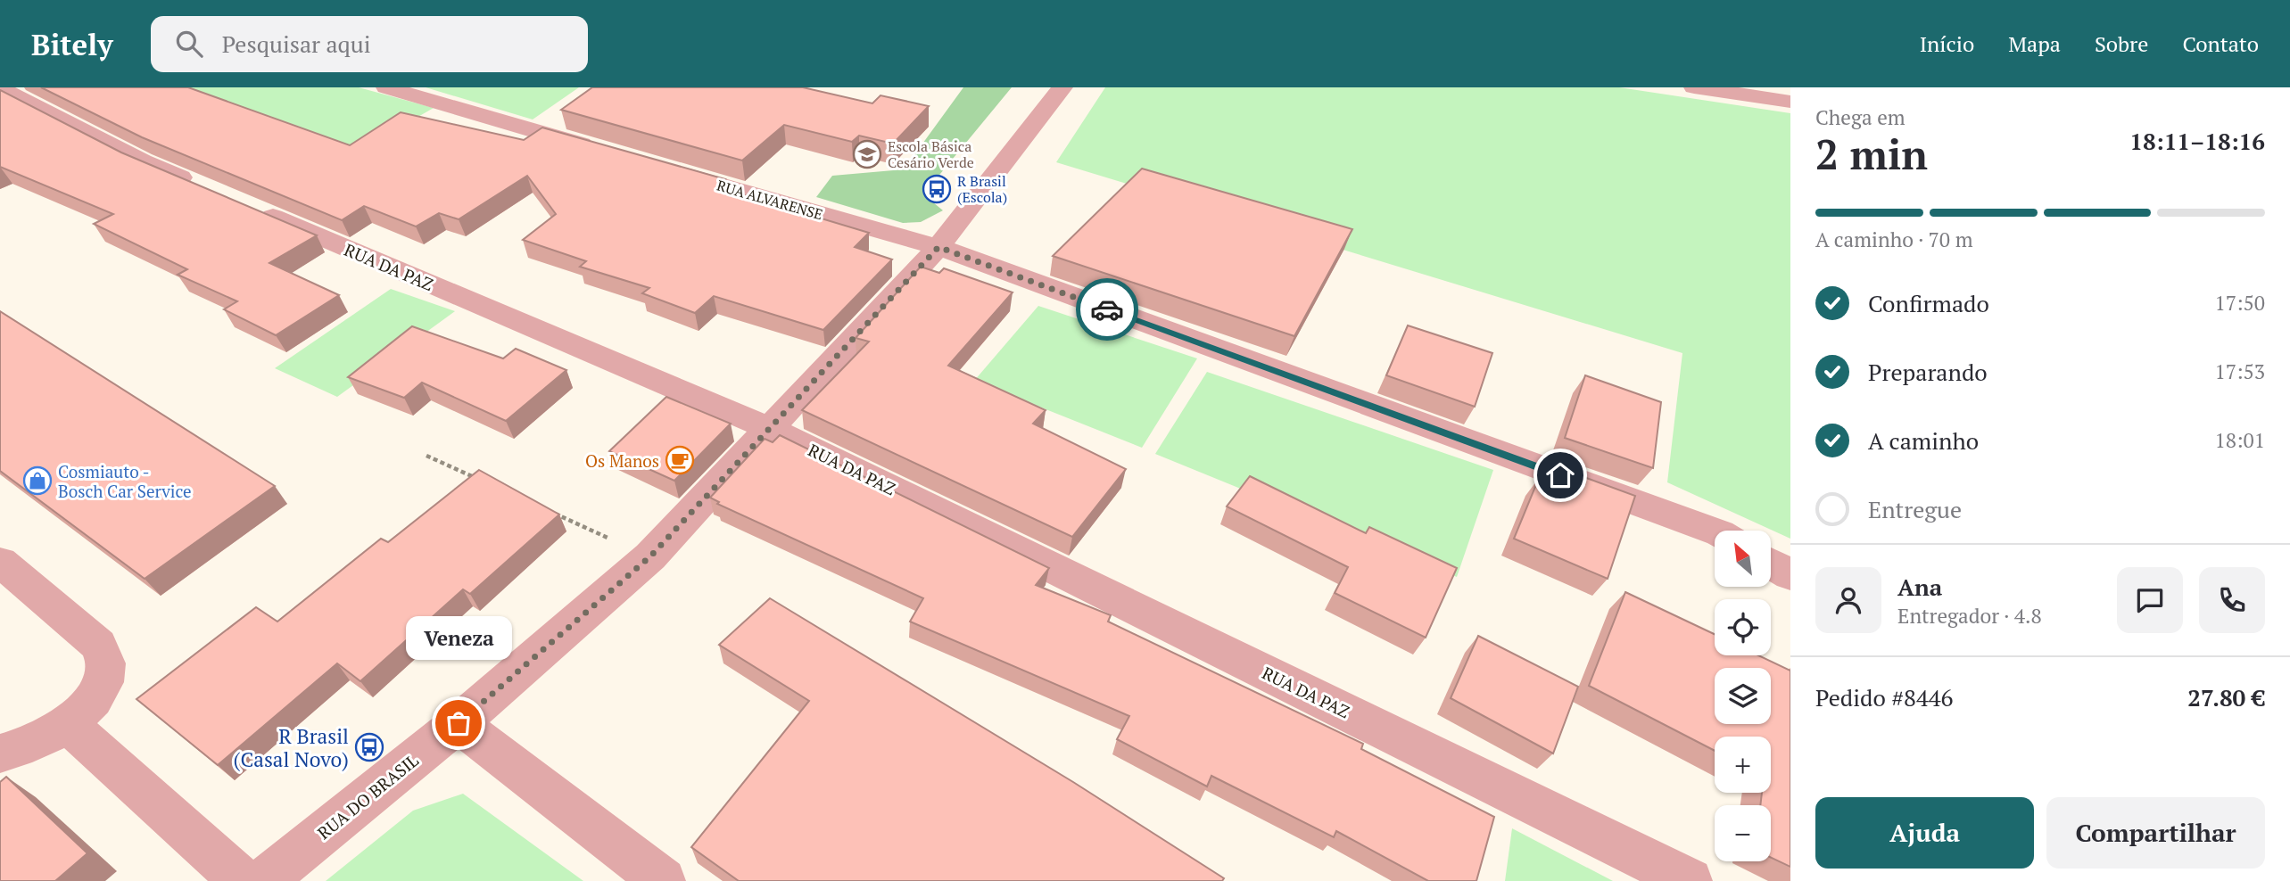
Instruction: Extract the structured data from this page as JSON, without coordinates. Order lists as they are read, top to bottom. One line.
{"streets":{"street":["RUA ALVARENSE","RUA DA PAZ","RUA DO BRASIL"]},"crossings":[["RUA ALVARENSE","RUA DO BRASIL"],["RUA DA PAZ","RUA DO BRASIL"]],"places":{"school or university":["Escola Básica Cesário Verde"],"bus stop":["R Brasil (Escola)","R Brasil (Casal Novo)"],"cafe":["Os Manos"],"shop":["Cosmiauto - Bosch Car Service"],"other":["Veneza"]},"north":"top left","page":{"header":"Bitely","search":"Pesquisar aqui","nav":["Início","Mapa","Sobre","Contato"],"heading":["2 min","Chega em","18:11–18:16"],"panel":["Ana","Entregador · 4.8","Pedido #8446","27.80 €"],"bar":"A caminho · 70 m","list":[["Confirmado","17:50"],["Preparando","17:53"],["A caminho","18:01"],"Entregue"],"map_buttons":["+","−"],"bubble":"Veneza","buttons":["Ajuda","Compartilhar"]}}
